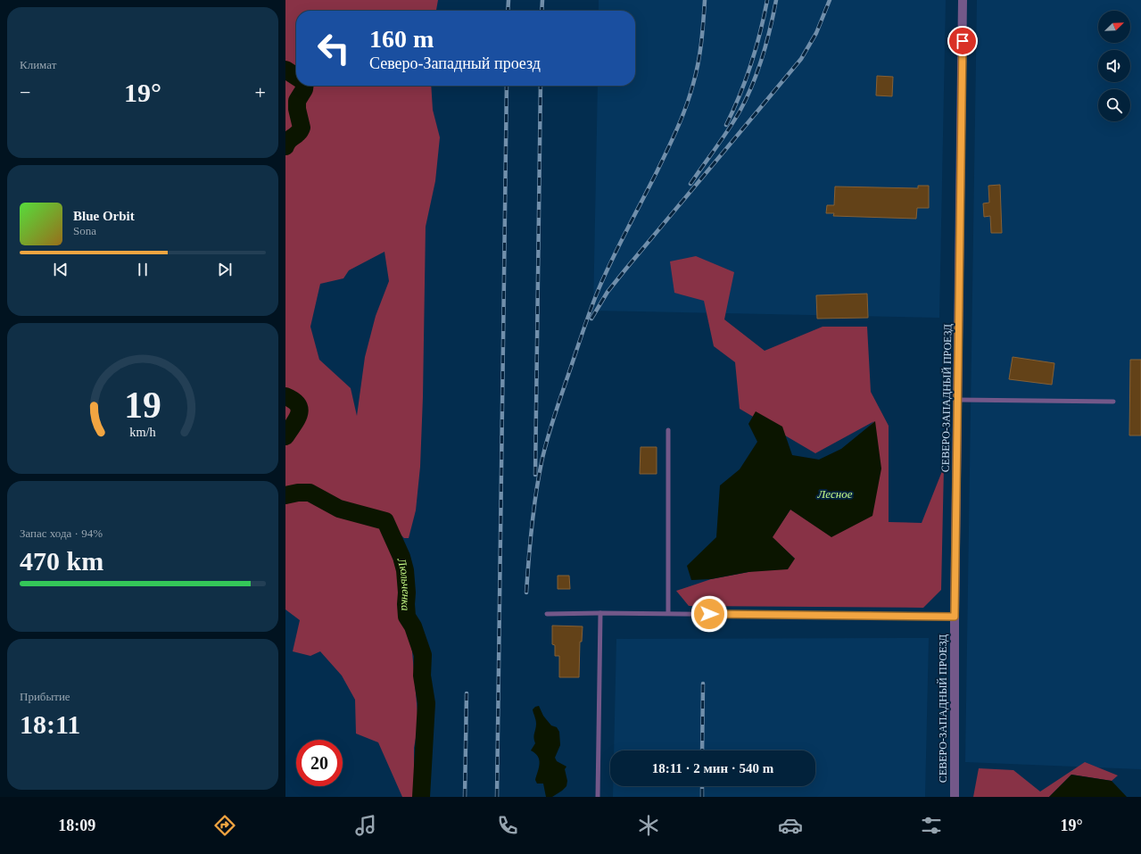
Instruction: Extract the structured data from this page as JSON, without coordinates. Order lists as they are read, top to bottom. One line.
{"streets":{"street":["СЕВЕРО-ЗАПАДНЫЙ ПРОЕЗД"]},"water":["Лесное","Люльченка"],"north":"top right","page":{"tile":["Климат",["Запас хода · 94%","470 km"],["Прибытие","18:11"]],"turn":["160 m","Северо-Западный проезд"],"heat":["−","19°","+"],"song":["Blue Orbit","Sona"],"limit":"20","trip":"18:11 · 2 мин · 540 m","tabs":["18:09","19°"],"gauge":["19","km/h"]}}
